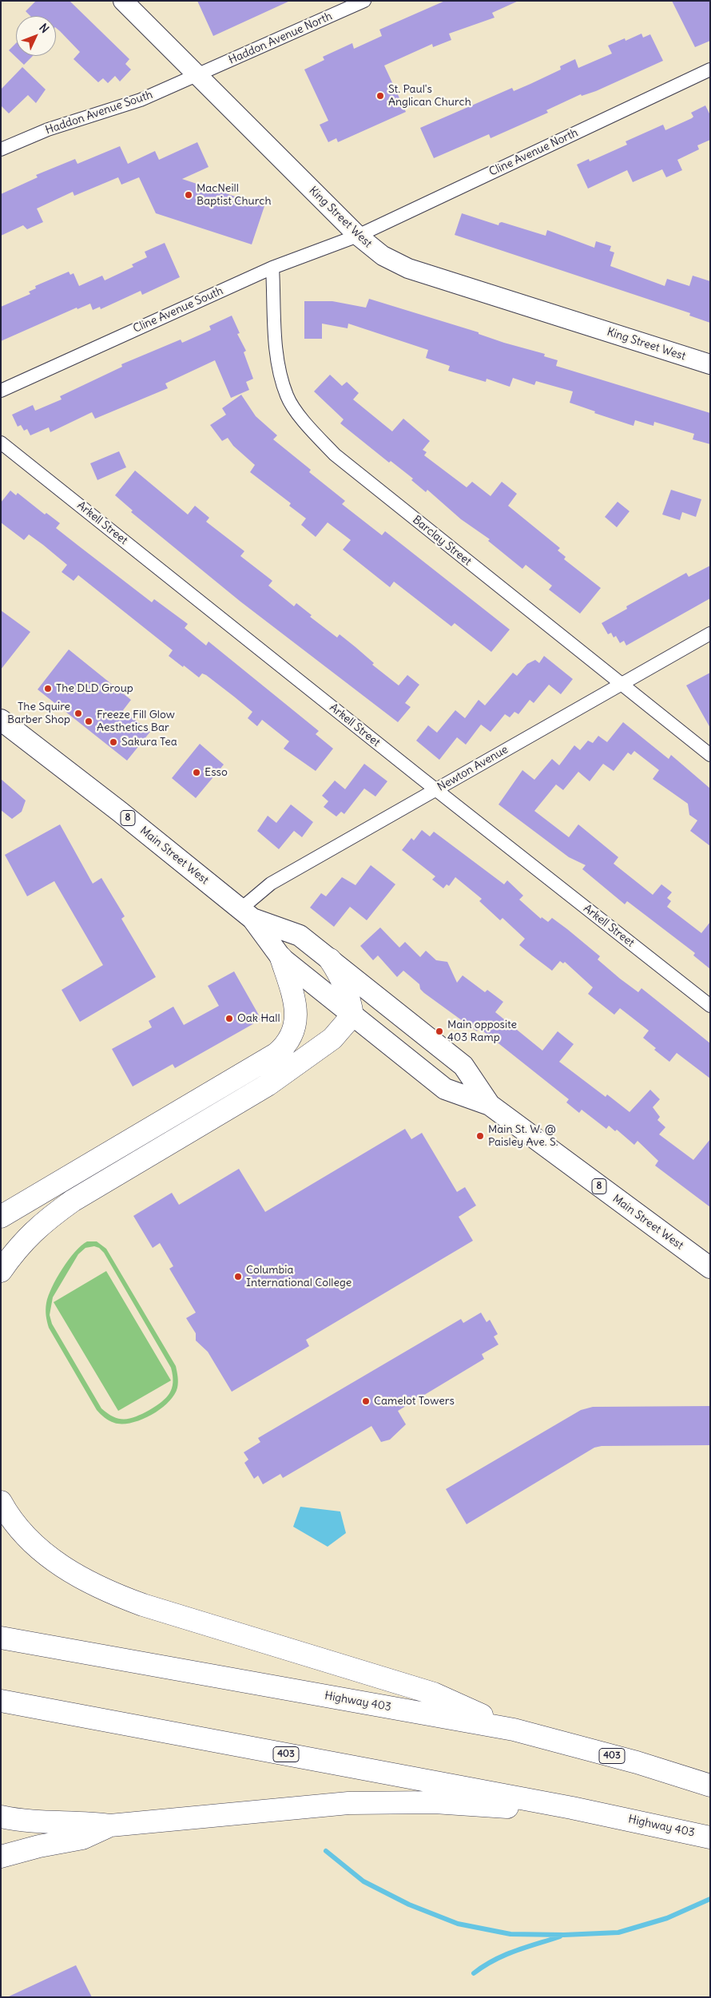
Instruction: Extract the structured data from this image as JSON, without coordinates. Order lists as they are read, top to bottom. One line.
{"streets":{"highway":["Highway 403","403"],"main road":["8","Main Street West"],"street":["Haddon Avenue North","Haddon Avenue South","Cline Avenue North","King Street West","Cline Avenue South","Arkell Street","Barclay Street","Newton Avenue"]},"crossings":[["Haddon Avenue North","Haddon Avenue South"],["Haddon Avenue North","King Street West"],["Haddon Avenue South","King Street West"],["Cline Avenue North","King Street West"],["Cline Avenue North","Cline Avenue South"],["King Street West","Cline Avenue South"],["Cline Avenue South","Barclay Street"],["Arkell Street","Newton Avenue"],["Barclay Street","Newton Avenue"],["Newton Avenue","Main Street West"]],"places":["St. Paul's Anglican Church","MacNeill Baptist Church","The DLD Group","The Squire Barber Shop","Freeze Fill Glow Aesthetics Bar","Sakura Tea","Esso","Oak Hall","Main opposite 403 Ramp","Main St. W. @ Paisley Ave. S.","Columbia International College","Camelot Towers"],"north":"top right"}
